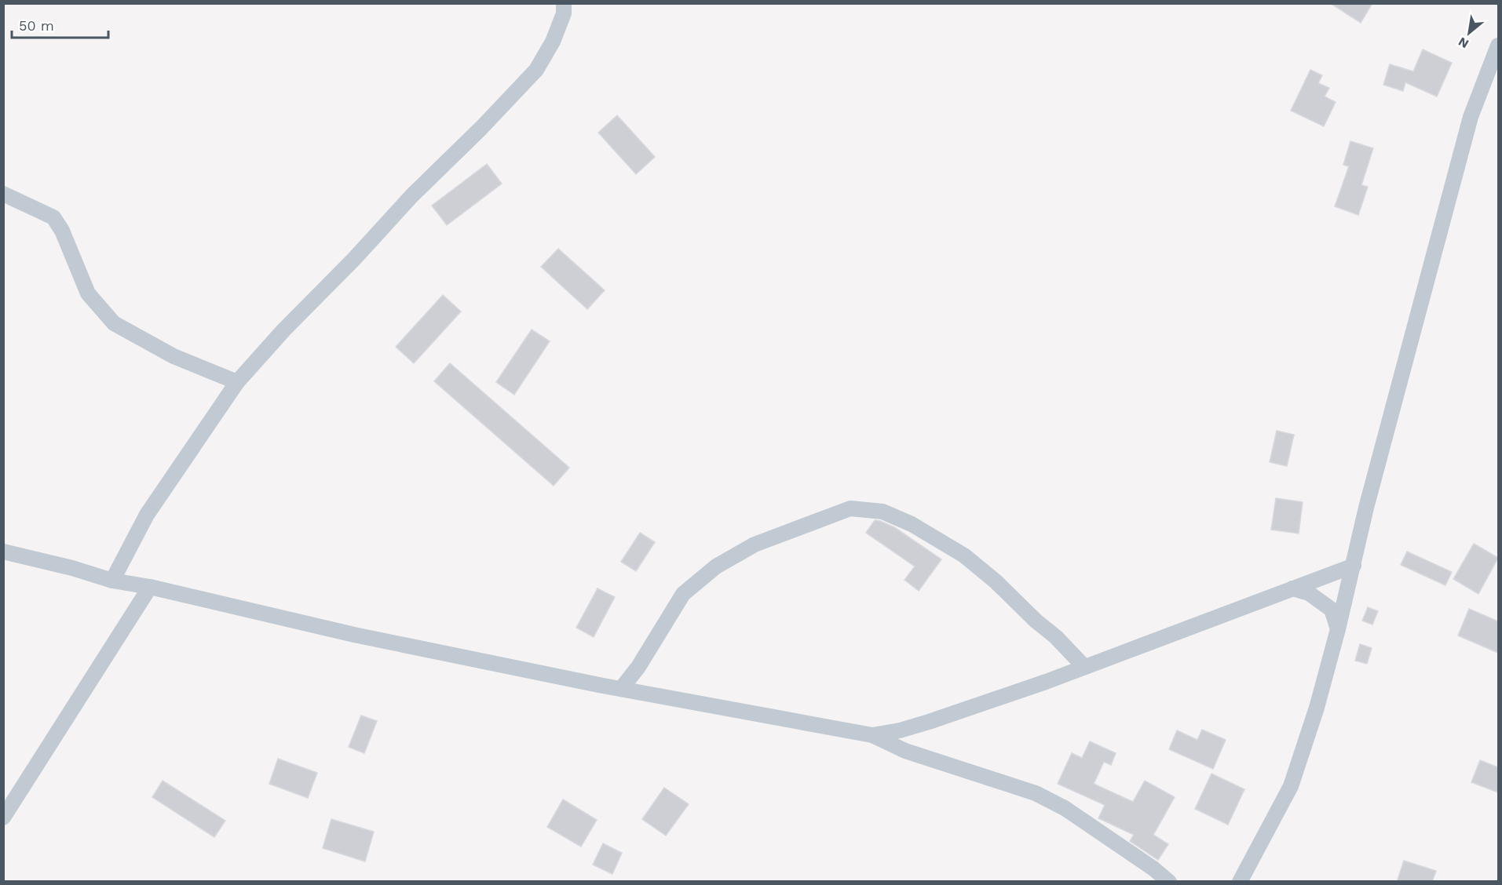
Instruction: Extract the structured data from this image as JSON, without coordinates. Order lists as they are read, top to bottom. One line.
{"scale_bar":"50 m","north":"bottom left"}
